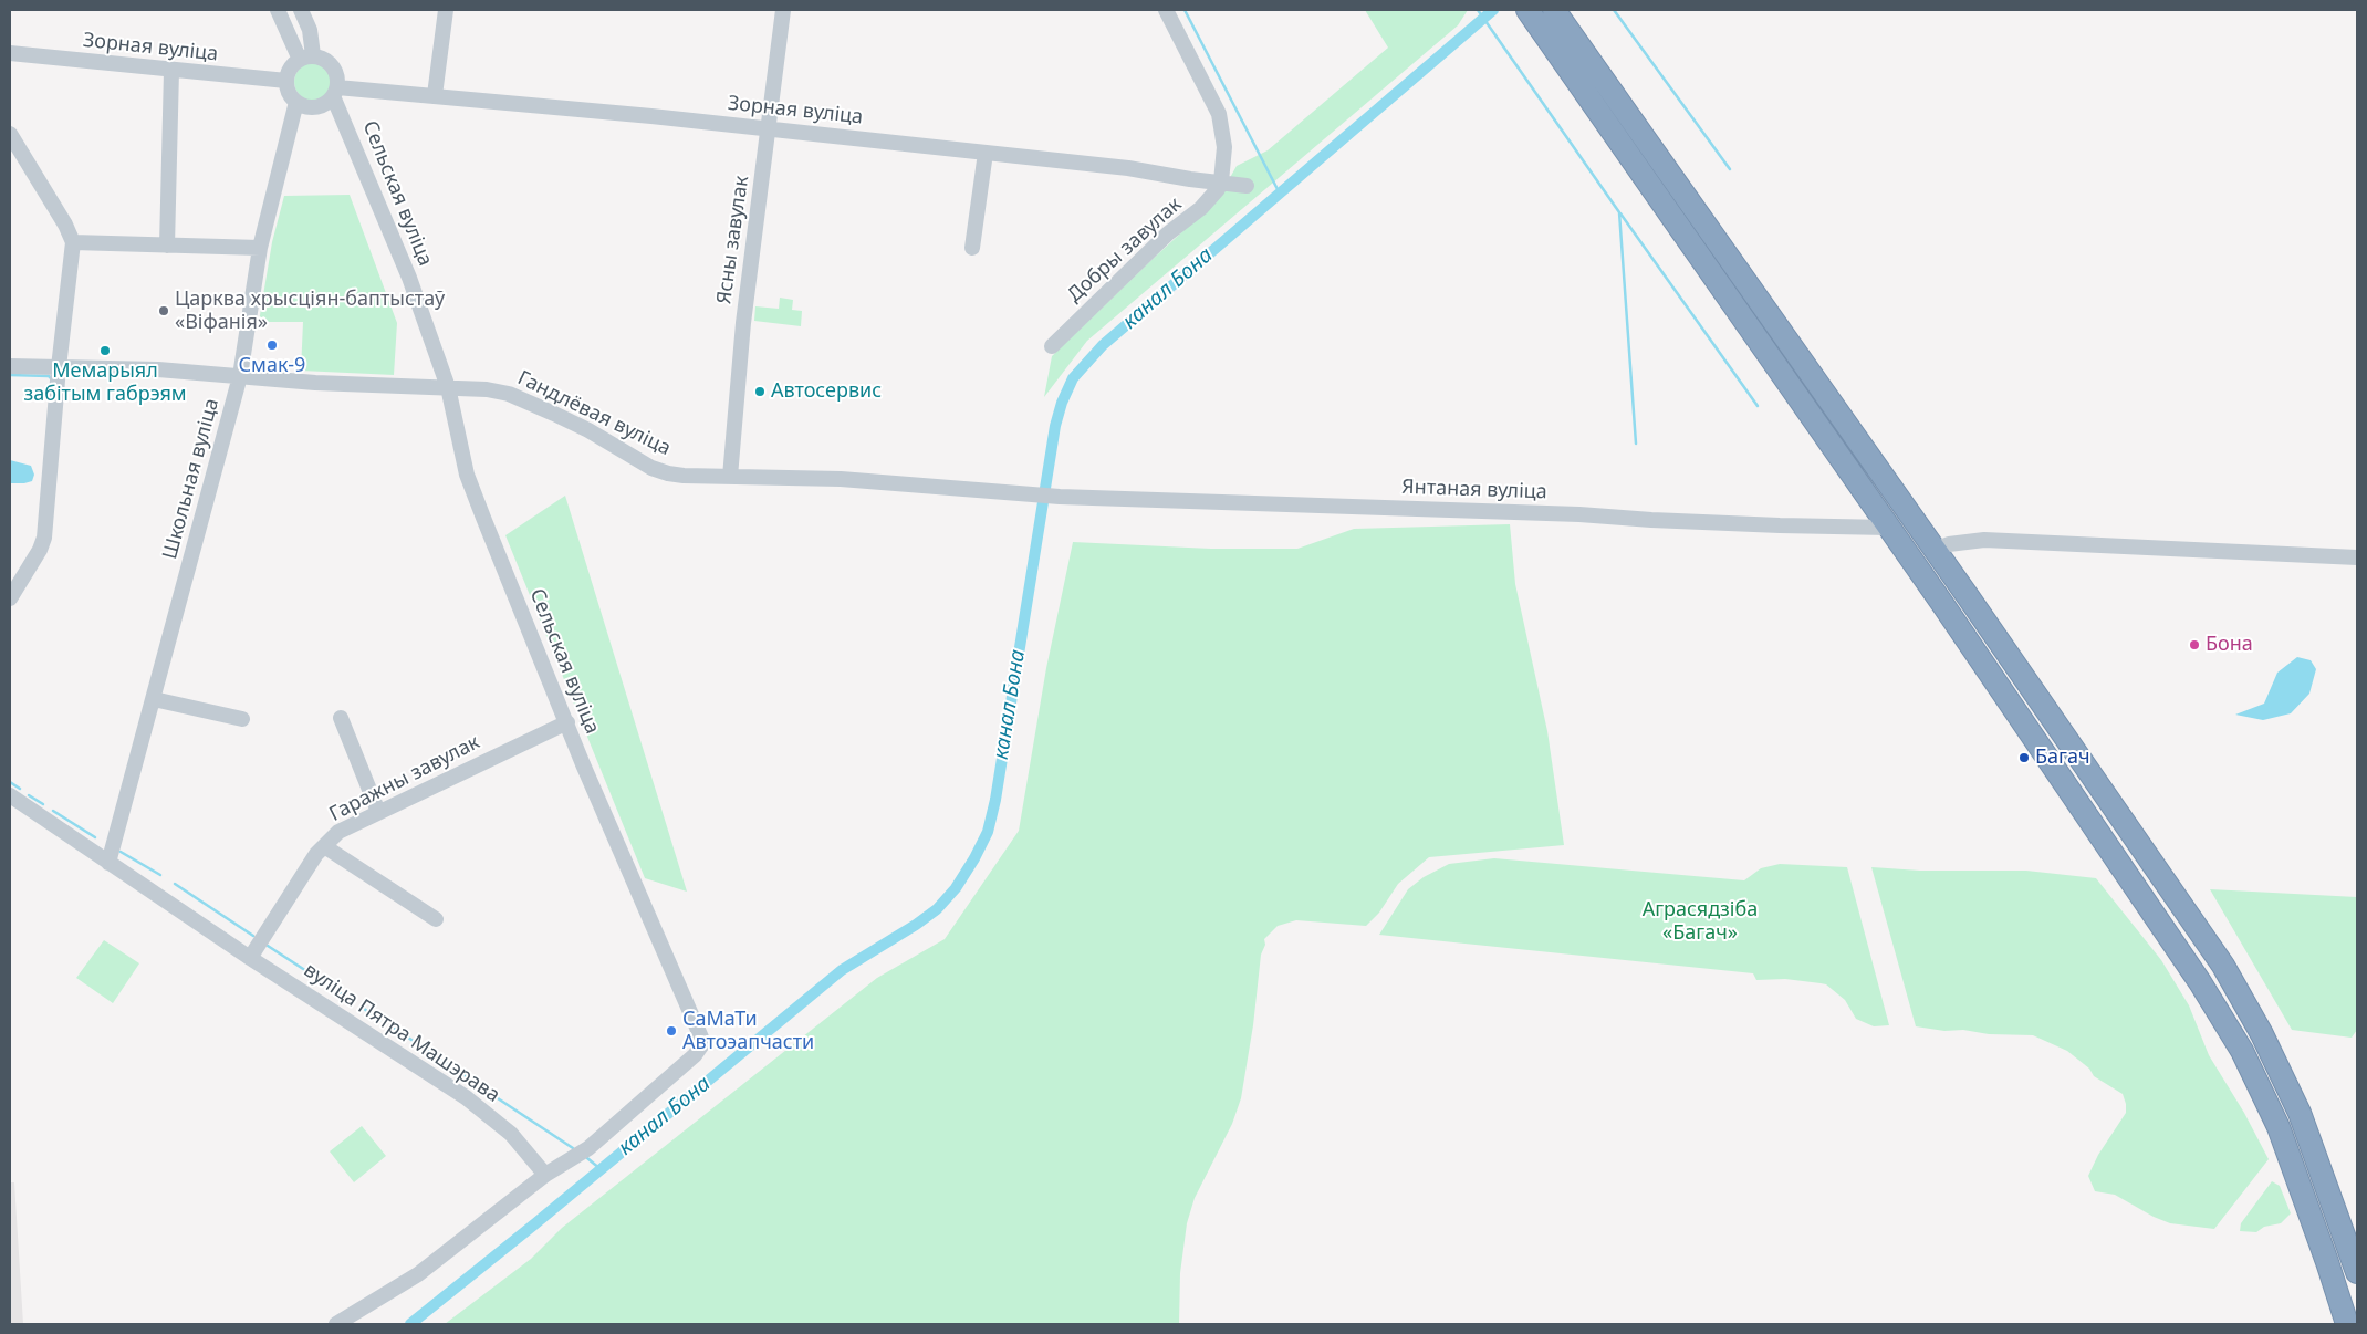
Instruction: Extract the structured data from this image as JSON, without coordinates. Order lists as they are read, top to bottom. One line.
{"streets":{"street":["Зорная вуліца","Сельская вуліца","Ясны завулак","Добры завулак","Гандлёвая вуліца","Школьная вуліца","Янтаная вуліца","Гаражны завулак","вуліца Пятра Машэрава"]},"crossings":[["Зорная вуліца","Сельская вуліца"],["Зорная вуліца","Ясны завулак"],["Зорная вуліца","Добры завулак"],["Зорная вуліца","Школьная вуліца"],["Сельская вуліца","Гандлёвая вуліца"],["Сельская вуліца","Школьная вуліца"],["Сельская вуліца","Гаражны завулак"],["Сельская вуліца","вуліца Пятра Машэрава"],["Ясны завулак","Гандлёвая вуліца"],["Гандлёвая вуліца","Школьная вуліца"],["Гандлёвая вуліца","Янтаная вуліца"],["Школьная вуліца","вуліца Пятра Машэрава"],["Гаражны завулак","вуліца Пятра Машэрава"]],"water":["канал Бона"],"parks":["Аграсядзіба «Багач»"],"places":["Царква хрысціян-баптыстаў «Віфанія»","Смак-9","Мемарыял забітым габрэям","Автосервис","Бона","Багач","СаМаТи Автоэапчасти"]}
